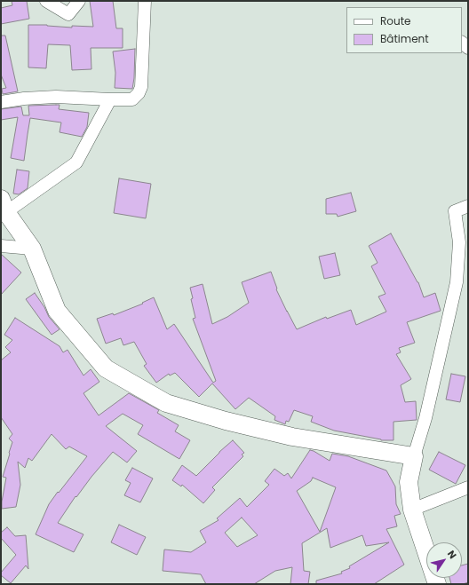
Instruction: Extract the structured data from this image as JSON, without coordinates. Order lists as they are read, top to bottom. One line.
{"legend":["Route","Bâtiment"],"north":"top right"}
